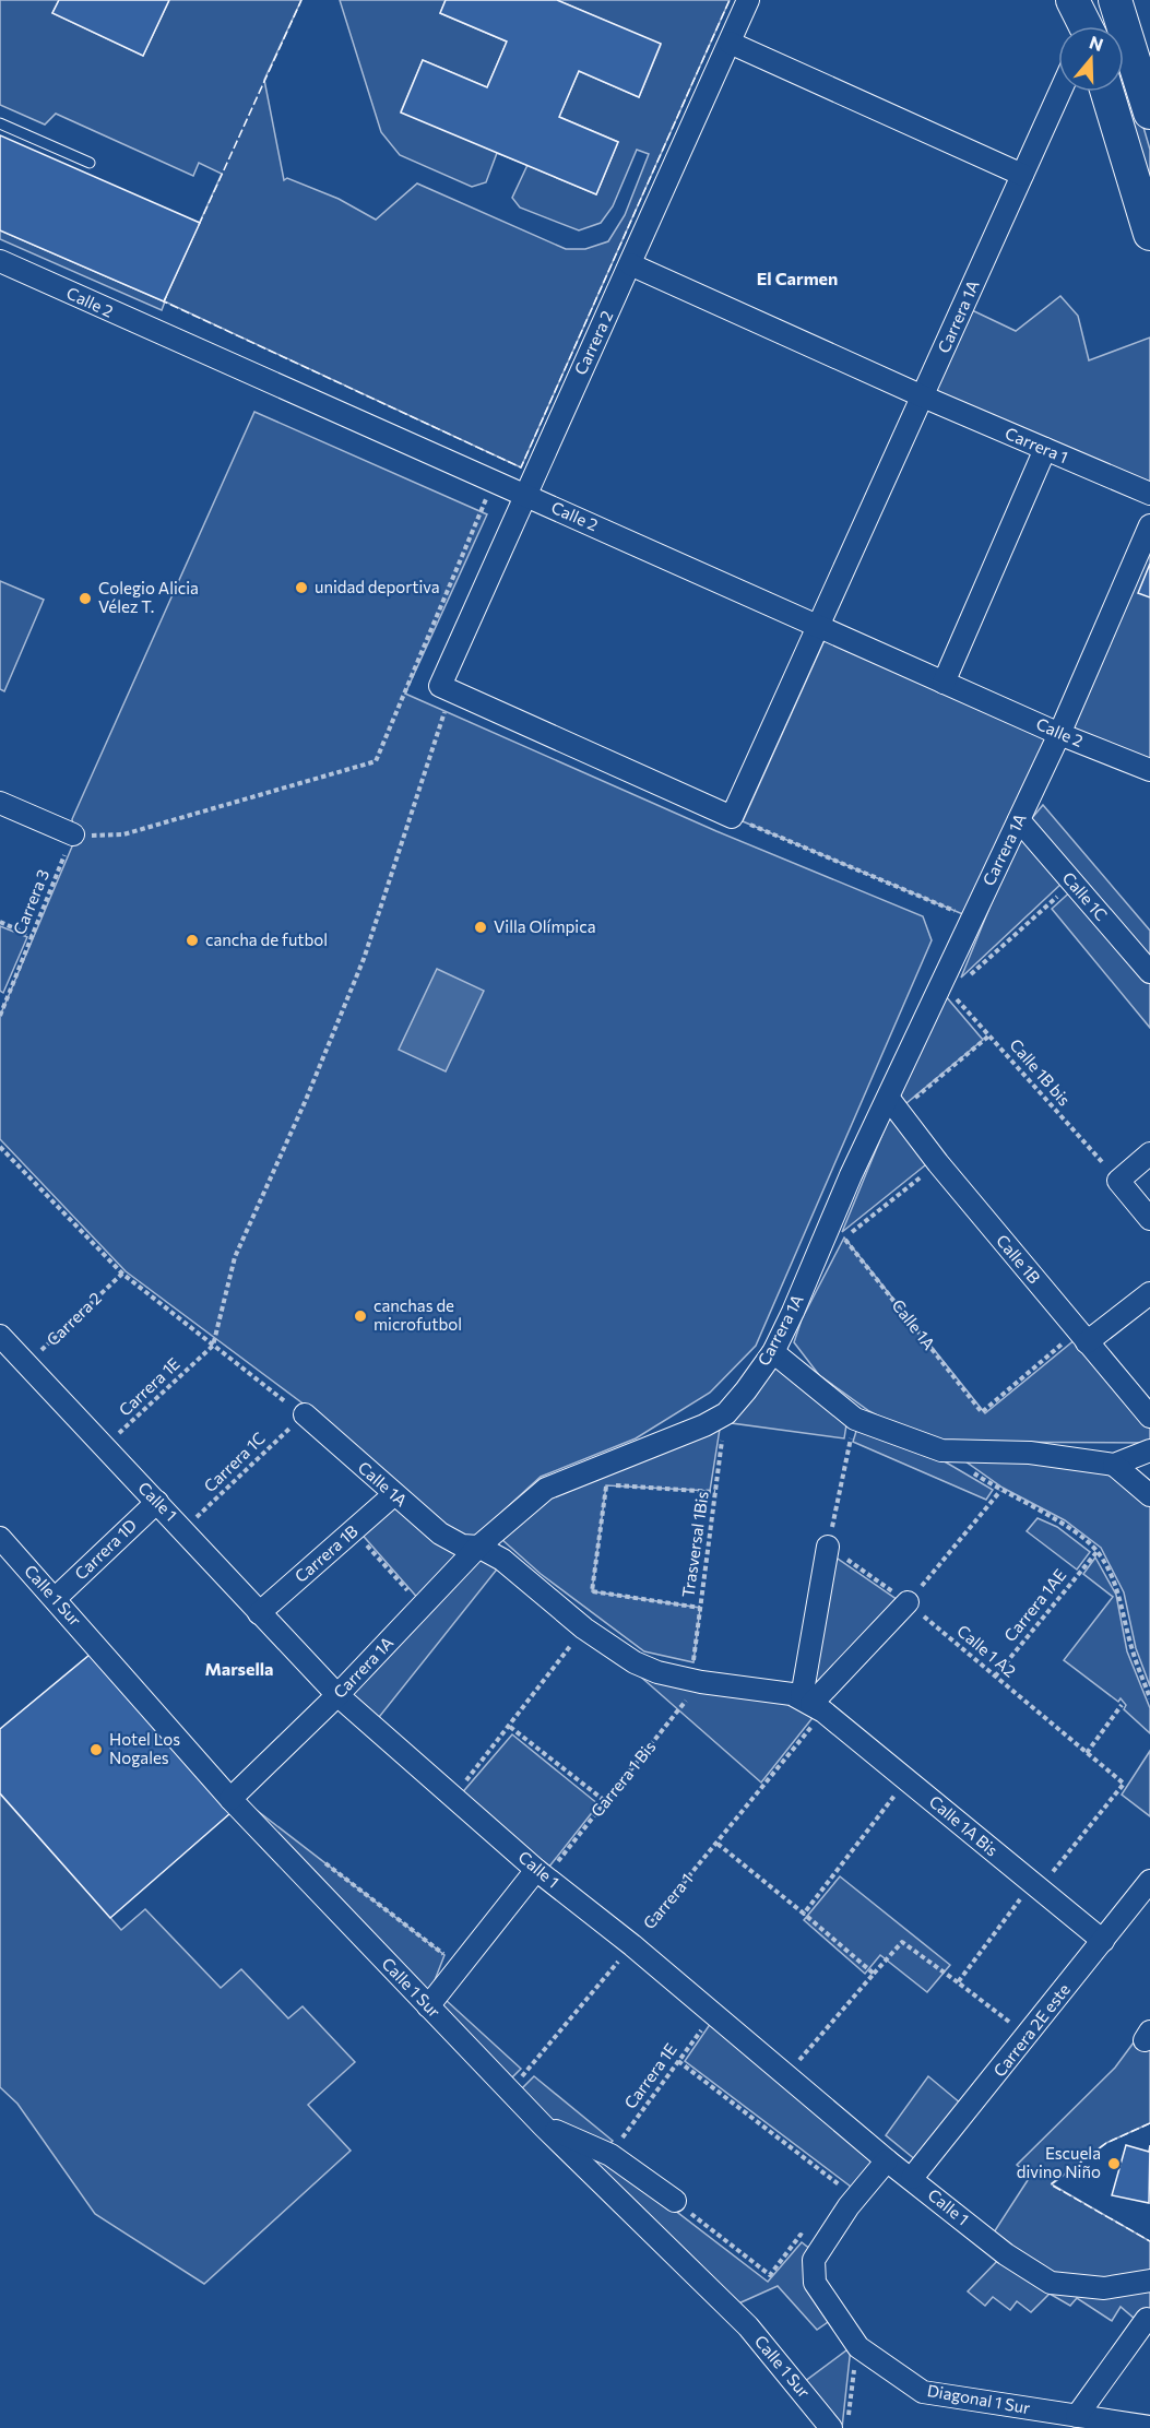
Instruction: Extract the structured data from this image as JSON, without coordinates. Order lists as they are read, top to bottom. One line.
{"streets":{"street":["Calle 2","Carrera 1A","Carrera 2","Carrera 1","Calle 1C","Calle 1B","Calle 1A","Calle 1","Carrera 1D","Carrera 1B","Calle 1 Sur","Calle 1A Bis","Carrera 2E este","Diagonal 1 Sur"],"path":["Carrera 3","Calle 1B bis","Carrera 1E","Carrera 1C","Trasversal 1Bis","Carrera 1AE","Calle 1 A2","Carrera 1 Bis"]},"crossings":[["Calle 2","Carrera 1A"],["Calle 2","Carrera 2"],["Carrera 1A","Carrera 1"],["Carrera 1A","Calle 1C"],["Carrera 1A","Calle 1B bis"],["Carrera 1A","Calle 1B"],["Carrera 1A","Calle 1A"],["Carrera 1A","Calle 1"],["Carrera 1A","Trasversal 1Bis"],["Carrera 1A","Calle 1 Sur"],["Carrera 2","Carrera 1"],["Carrera 2","Calle 1"],["Carrera 1","Calle 1A"],["Carrera 1","Calle 1"],["Carrera 1","Calle 1 Sur"],["Carrera 1","Calle 1A Bis"],["Calle 1B","Calle 1A"],["Calle 1A","Carrera 1C"],["Calle 1A","Trasversal 1Bis"],["Calle 1A","Carrera 1B"],["Calle 1A","Carrera 1 Bis"],["Calle 1A","Calle 1A Bis"],["Carrera 1E","Calle 1"],["Carrera 1C","Calle 1"],["Calle 1","Carrera 1D"],["Calle 1","Carrera 1B"],["Calle 1","Carrera 1 Bis"],["Calle 1","Carrera 2E este"],["Trasversal 1Bis","Carrera 1 Bis"],["Carrera 1D","Calle 1 Sur"],["Carrera 1AE","Calle 1 A2"],["Calle 1 A2","Calle 1A Bis"],["Calle 1A Bis","Carrera 2E este"]],"districts":["El Carmen","Marsella"],"places":["unidad deportiva","Colegio Alicia Vélez T.","Villa Olímpica","cancha de futbol","canchas de microfutbol","Hotel Los Nogales","Escuela divino Niño"],"north":"top"}
